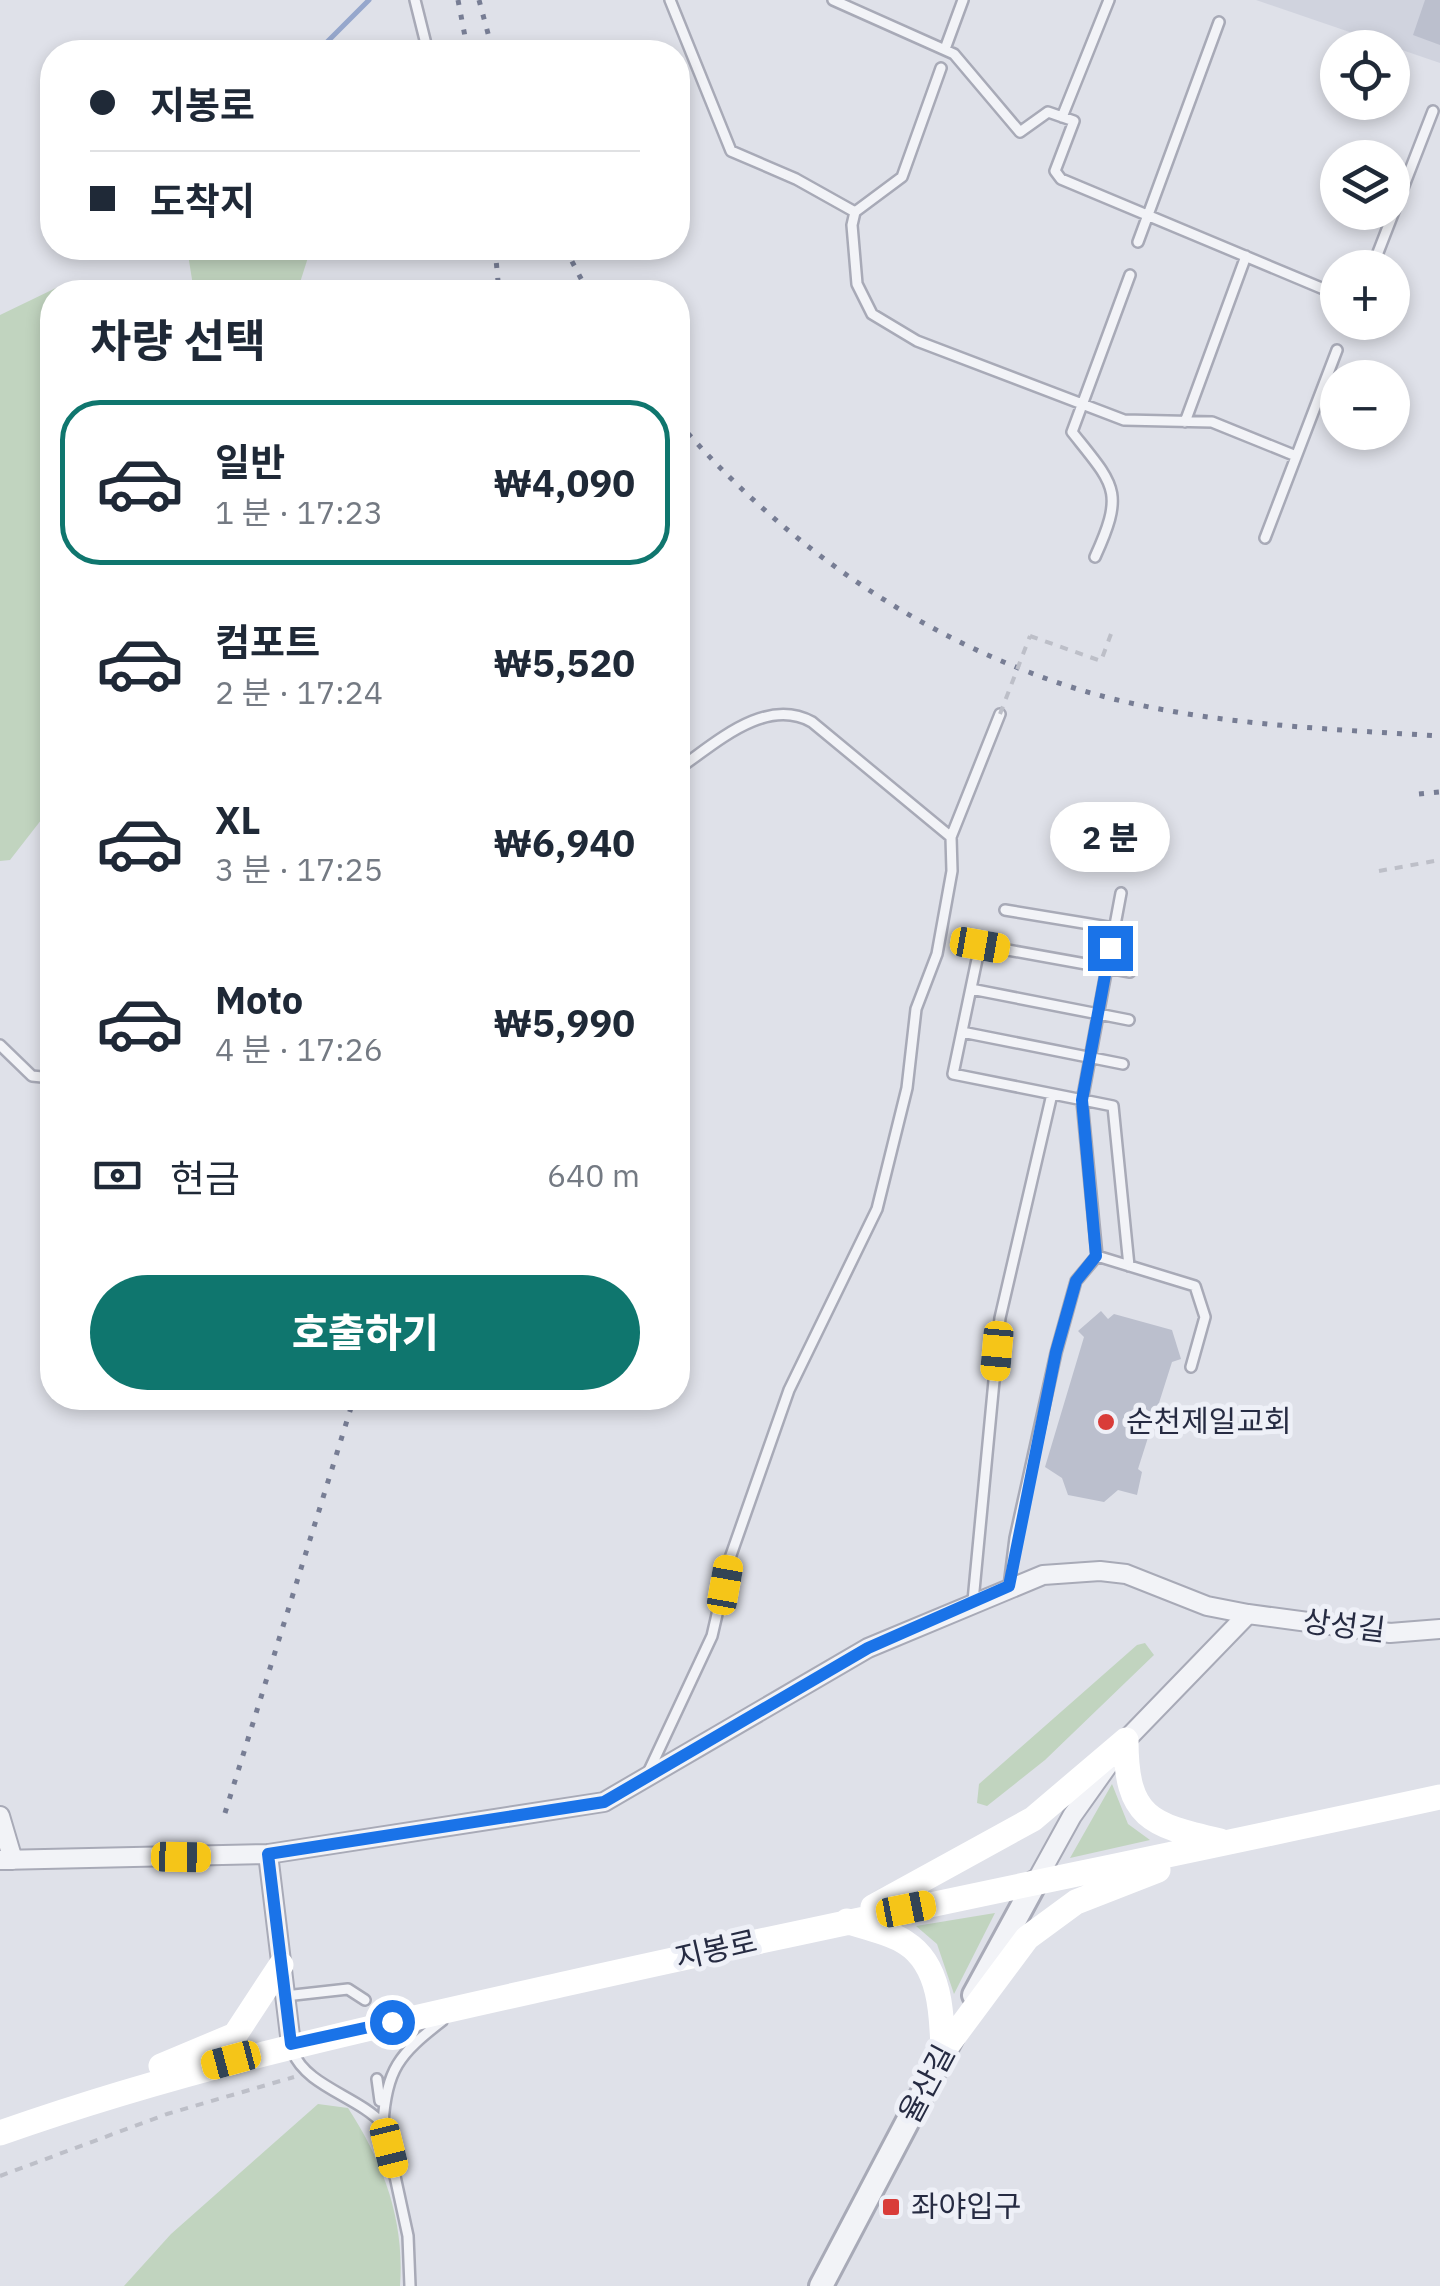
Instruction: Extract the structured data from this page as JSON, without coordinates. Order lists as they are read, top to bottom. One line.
{"streets":{"main road":["지봉로"],"street":["상성길","율산길"]},"crossings":[["지봉로","율산길"]],"places":{"other":["순천제일교회"],"transit":["좌야입구"]},"page":{"map_buttons":["+","−"],"banner":["지봉로","도착지"],"heading":"차량 선택","list":[{"name":"일반","note":"1 분 · 17:23","value":"₩4,090"},{"name":"컴포트","note":"2 분 · 17:24","value":"₩5,520"},{"name":"XL","note":"3 분 · 17:25","value":"₩6,940"},{"name":"Moto","note":"4 분 · 17:26","value":"₩5,990"}],"bubble":"2 분","pay":["현금","640 m"],"buttons":"호출하기"}}
